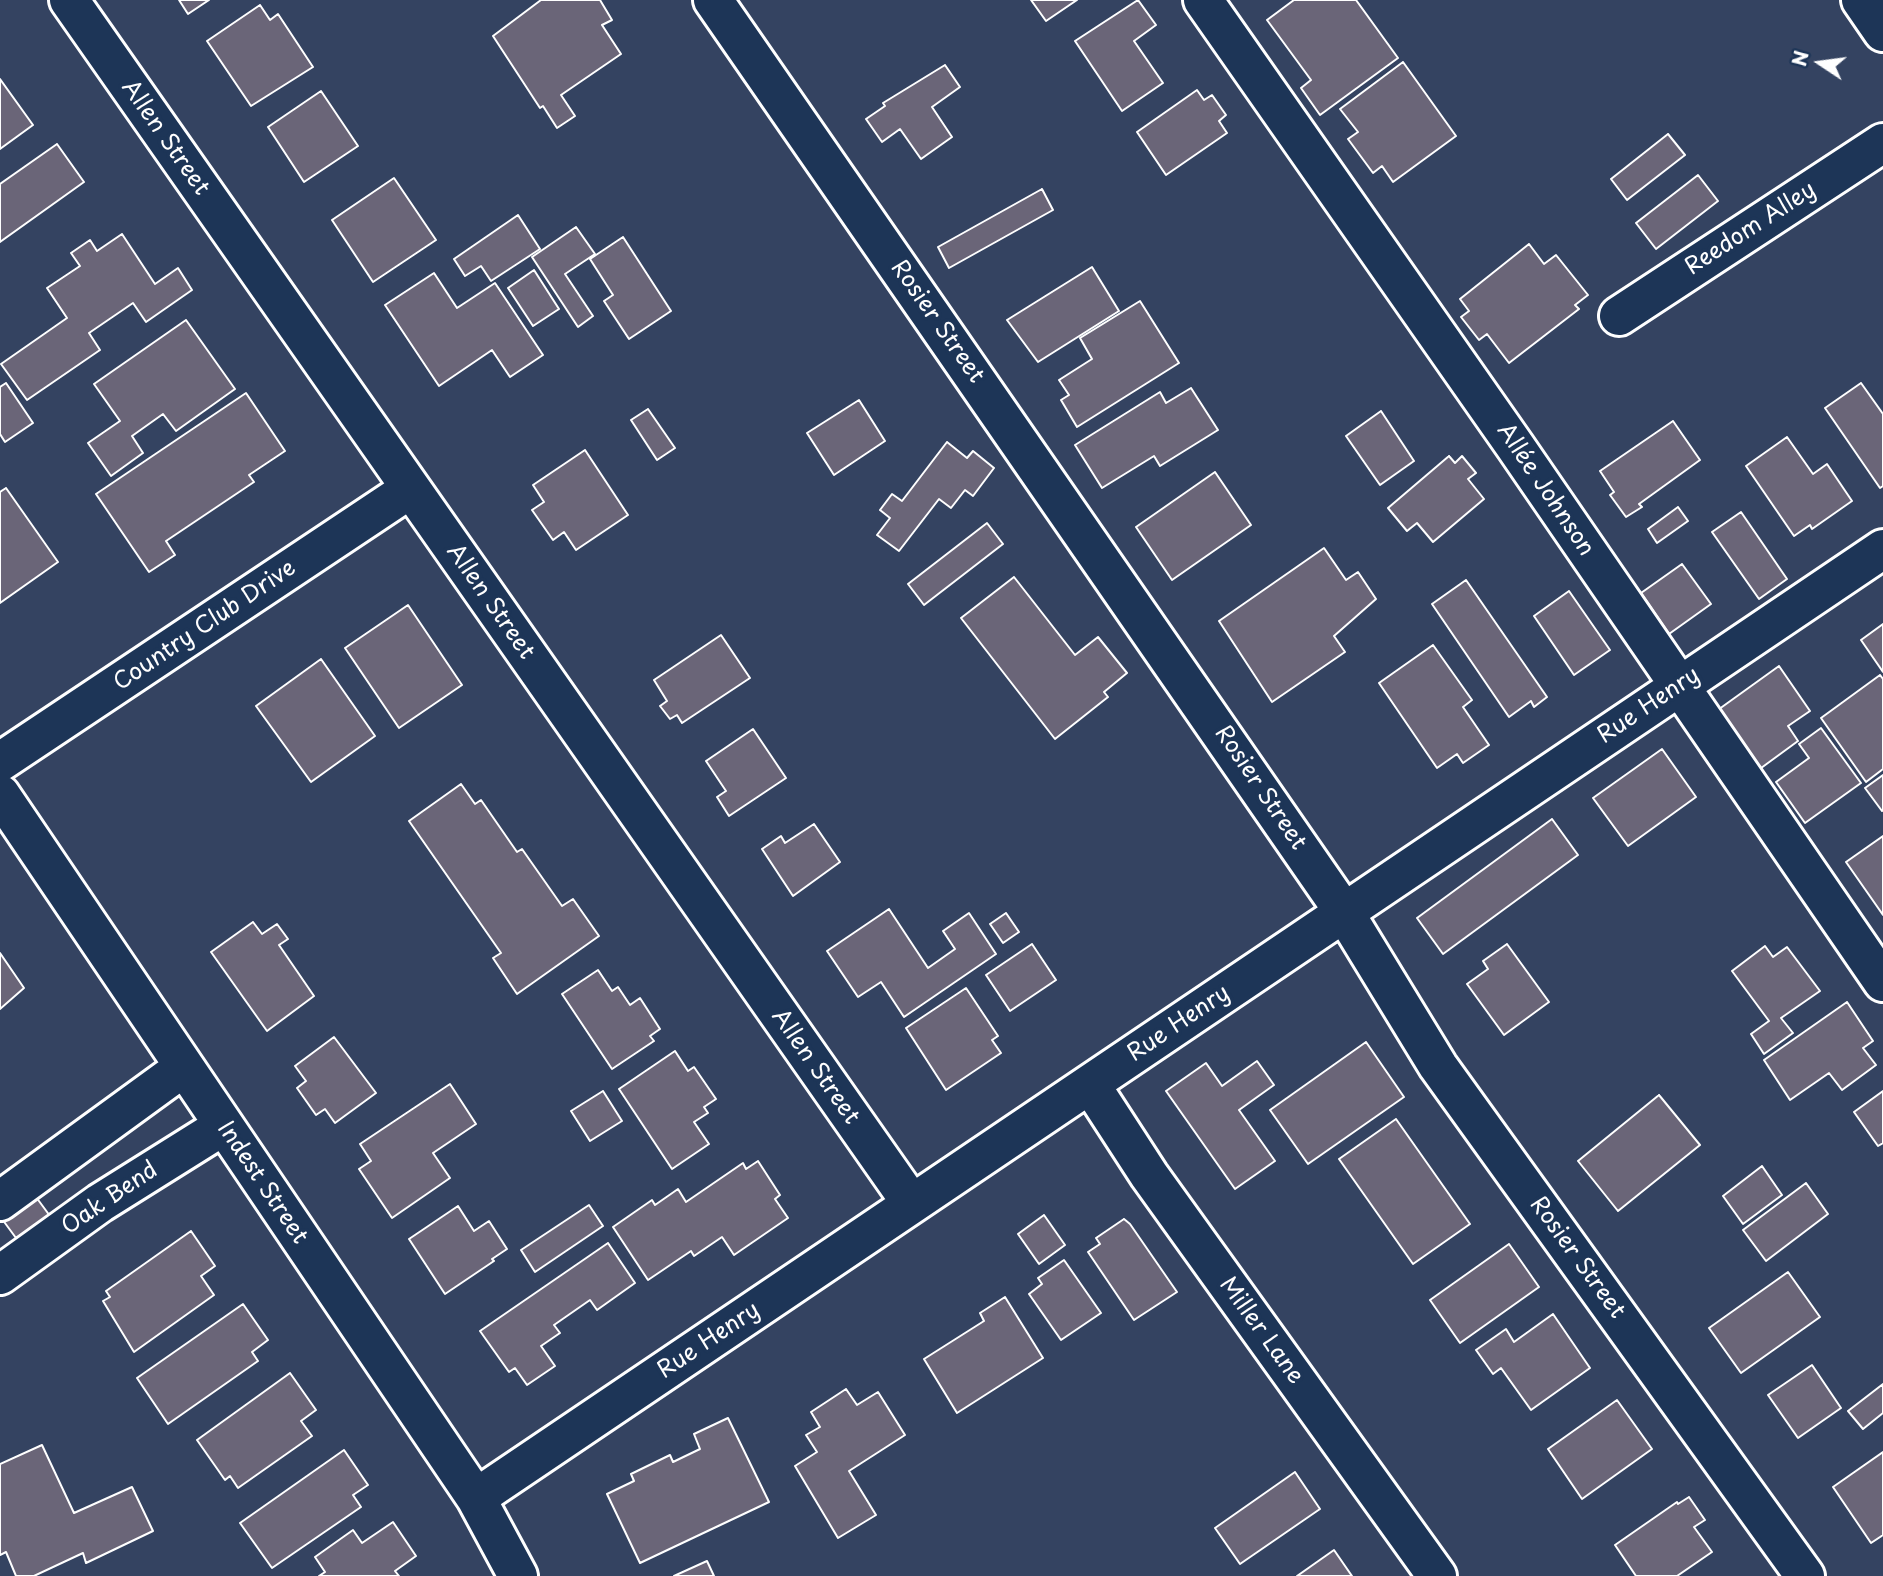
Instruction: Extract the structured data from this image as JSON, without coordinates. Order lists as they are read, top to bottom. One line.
{"streets":{"street":["Allen Street","Reedom Alley","Rosier Street","Allée Johnson","Country Club Drive","Rue Henry","Indest Street","Oak Bend","Miller Lane"]},"crossings":[["Allen Street","Country Club Drive"],["Allen Street","Rue Henry"],["Rosier Street","Rue Henry"],["Allée Johnson","Rue Henry"],["Rue Henry","Indest Street"],["Rue Henry","Miller Lane"],["Indest Street","Oak Bend"]],"north":"left"}
